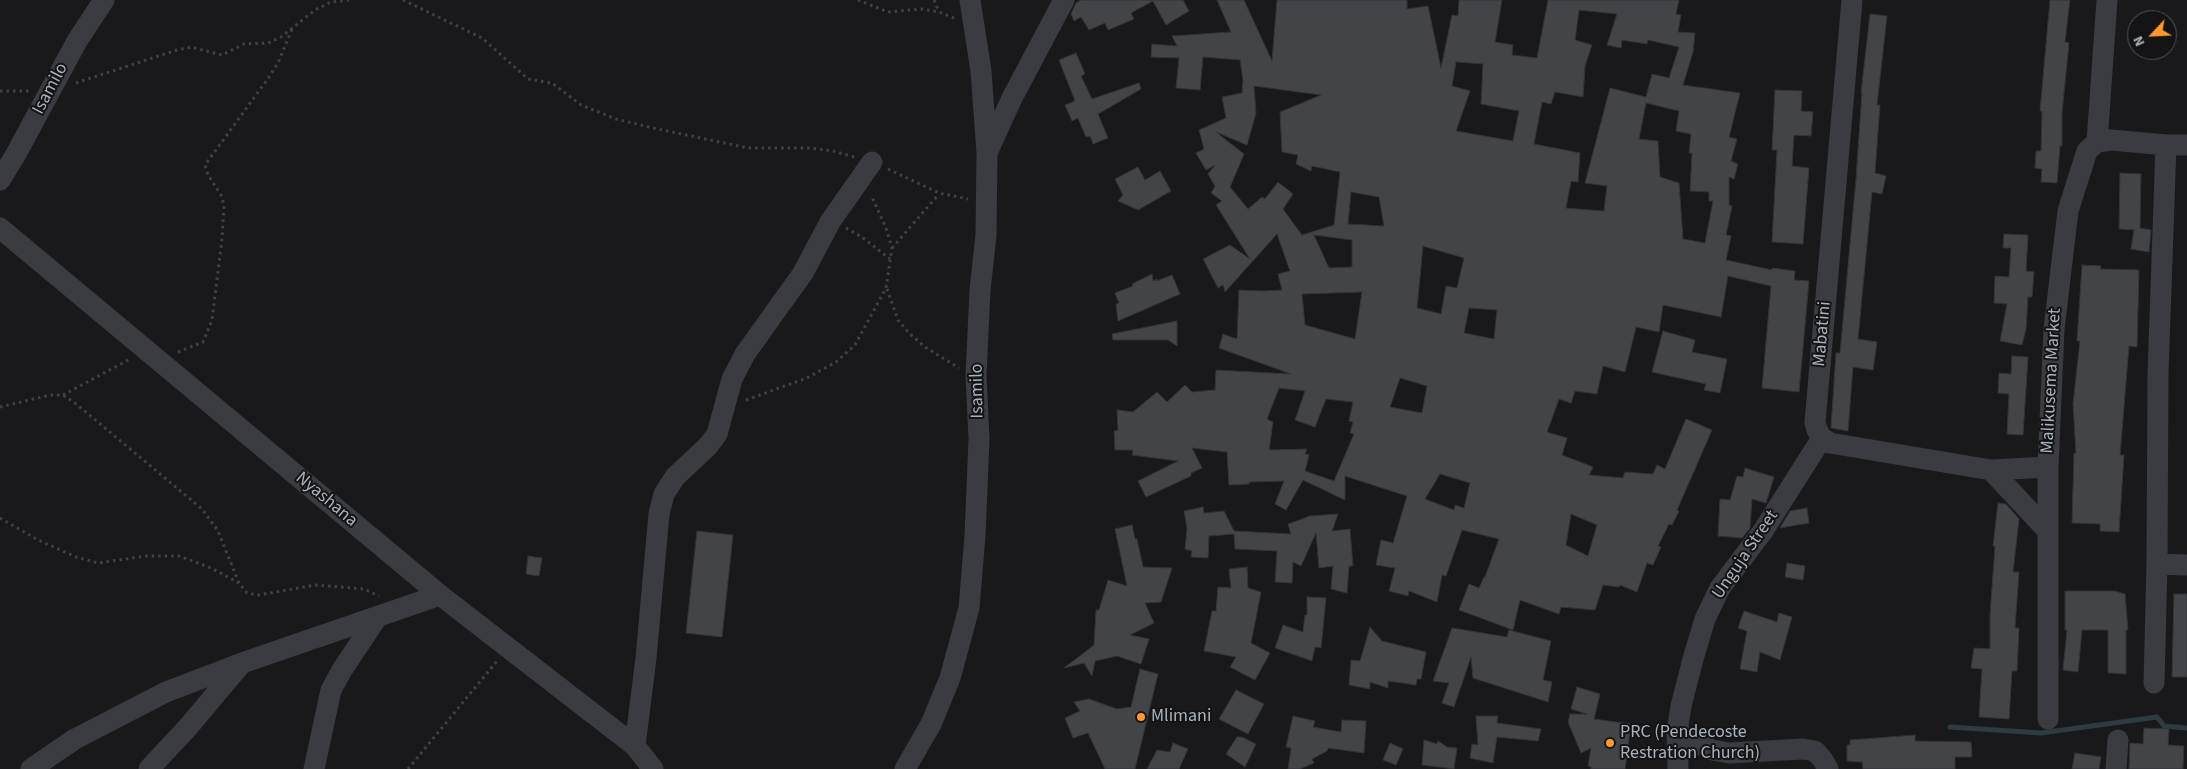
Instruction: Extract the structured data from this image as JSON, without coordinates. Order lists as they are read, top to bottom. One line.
{"streets":{"street":["Isamilo","Mabatini","Malikusema Market","Nyashana","Unguja Street"]},"crossings":[["Mabatini","Unguja Street"]],"places":["Mlimani","PRC (Pendecoste Restration Church)"],"north":"bottom left"}
